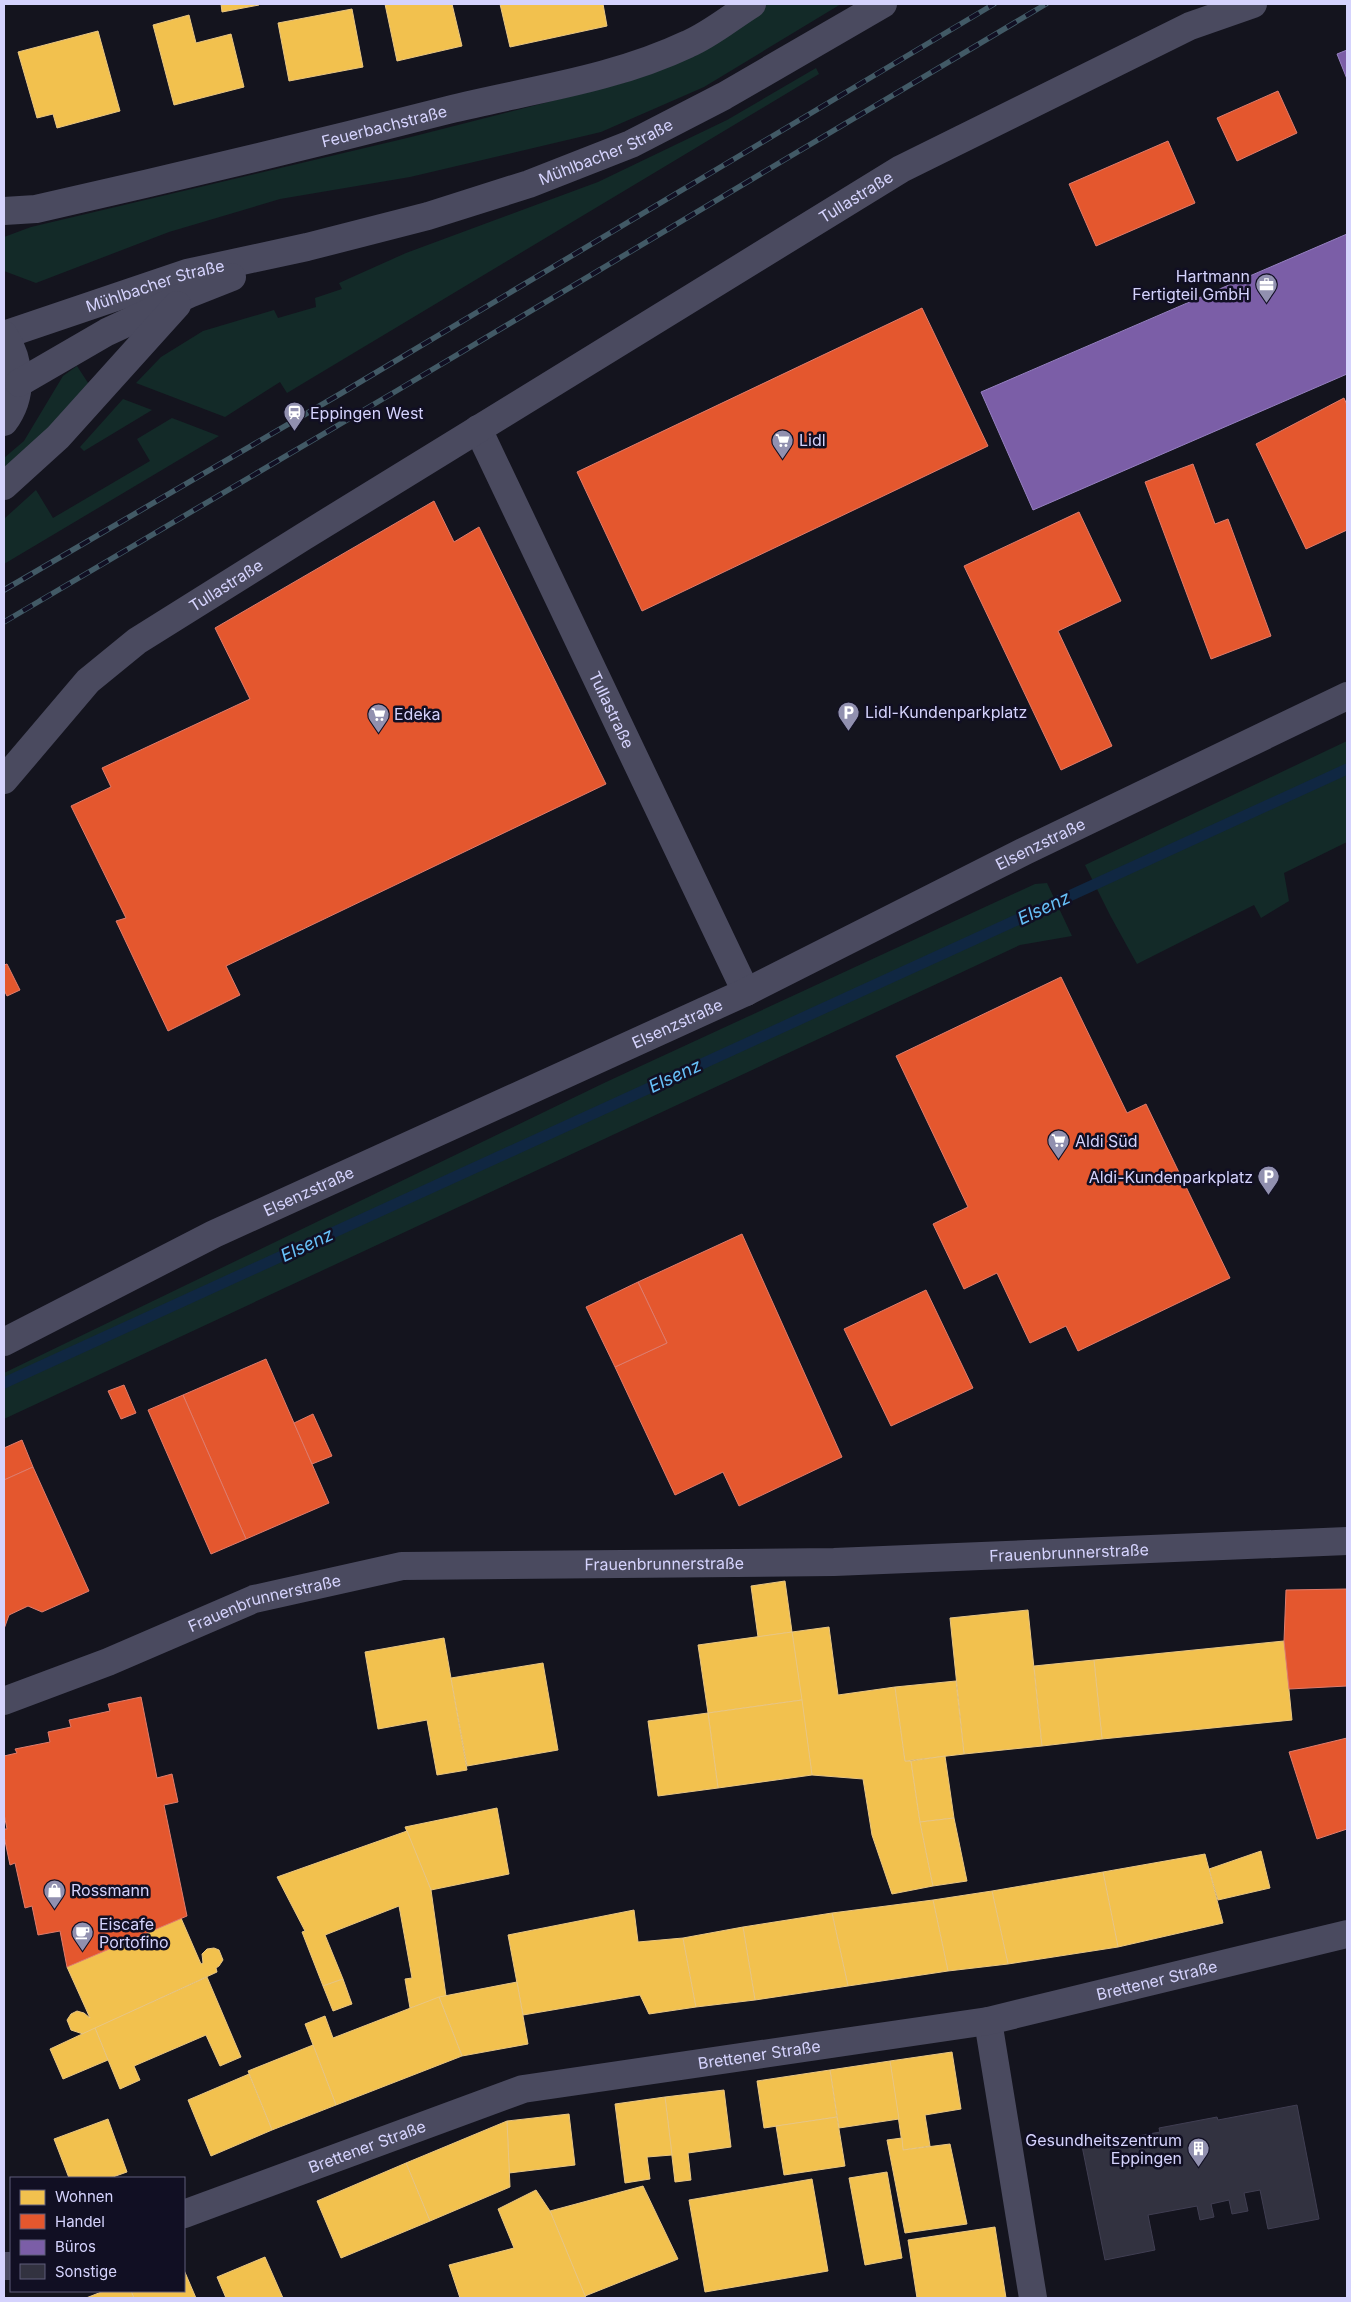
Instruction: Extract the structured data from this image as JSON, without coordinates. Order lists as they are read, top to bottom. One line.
{"streets":{"street":["Feuerbachstraße","Mühlbacher Straße","Tullastraße","Elsenzstraße","Frauenbrunnerstraße","Brettener Straße"]},"crossings":[["Tullastraße","Elsenzstraße"]],"water":["Elsenz"],"places":{"office":["Hartmann Fertigteil GmbH"],"station":["Eppingen West"],"supermarket":["Lidl","Edeka","Aldi Süd"],"parking":["Lidl-Kundenparkplatz","Aldi-Kundenparkplatz"],"shop":["Rossmann"],"cafe":["Eiscafe Portofino"],"building":["Gesundheitszentrum Eppingen"]},"legend":["Wohnen","Handel","Büros","Sonstige"]}
